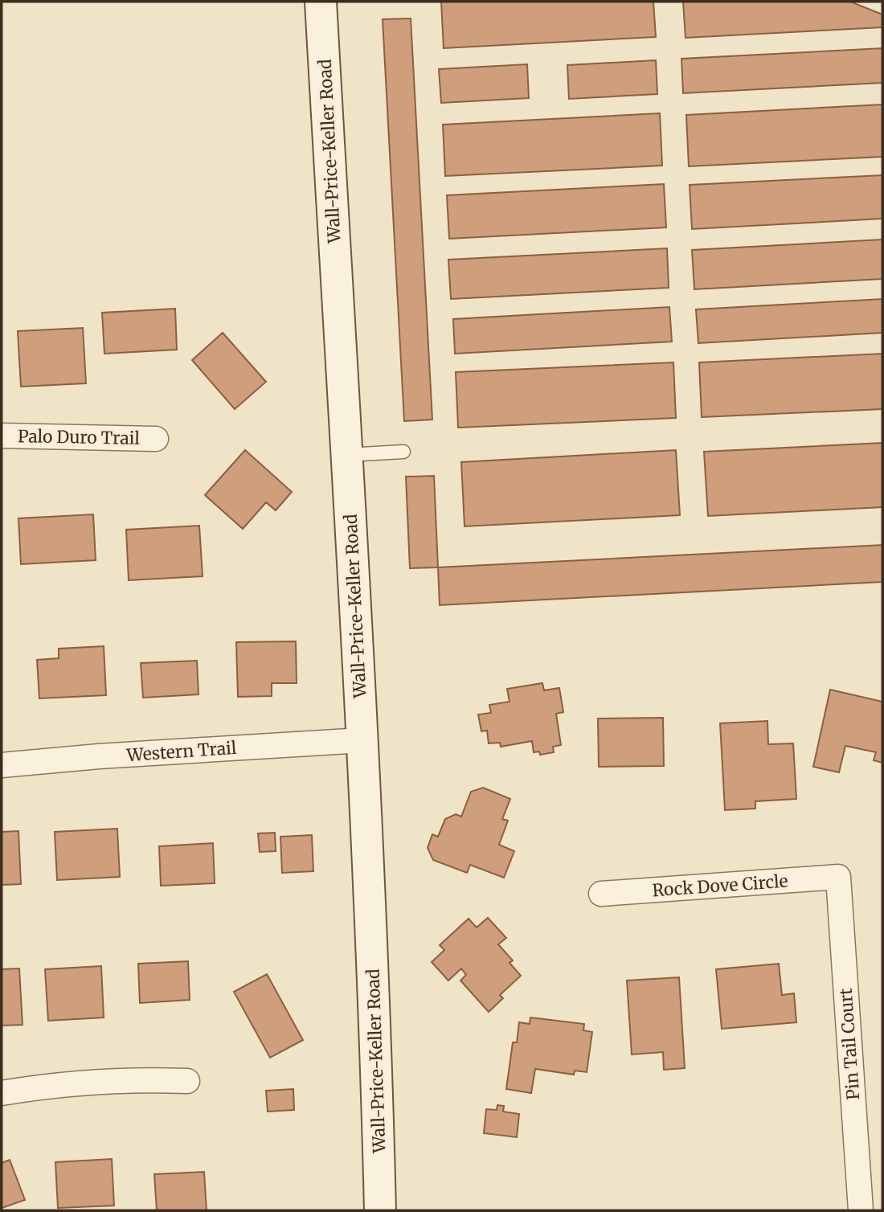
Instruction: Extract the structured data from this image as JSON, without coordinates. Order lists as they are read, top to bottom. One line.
{"streets":{"street":["Wall-Price-Keller Road","Palo Duro Trail","Western Trail","Rock Dove Circle","Pin Tail Court"]},"crossings":[["Wall-Price-Keller Road","Western Trail"],["Rock Dove Circle","Pin Tail Court"]]}
